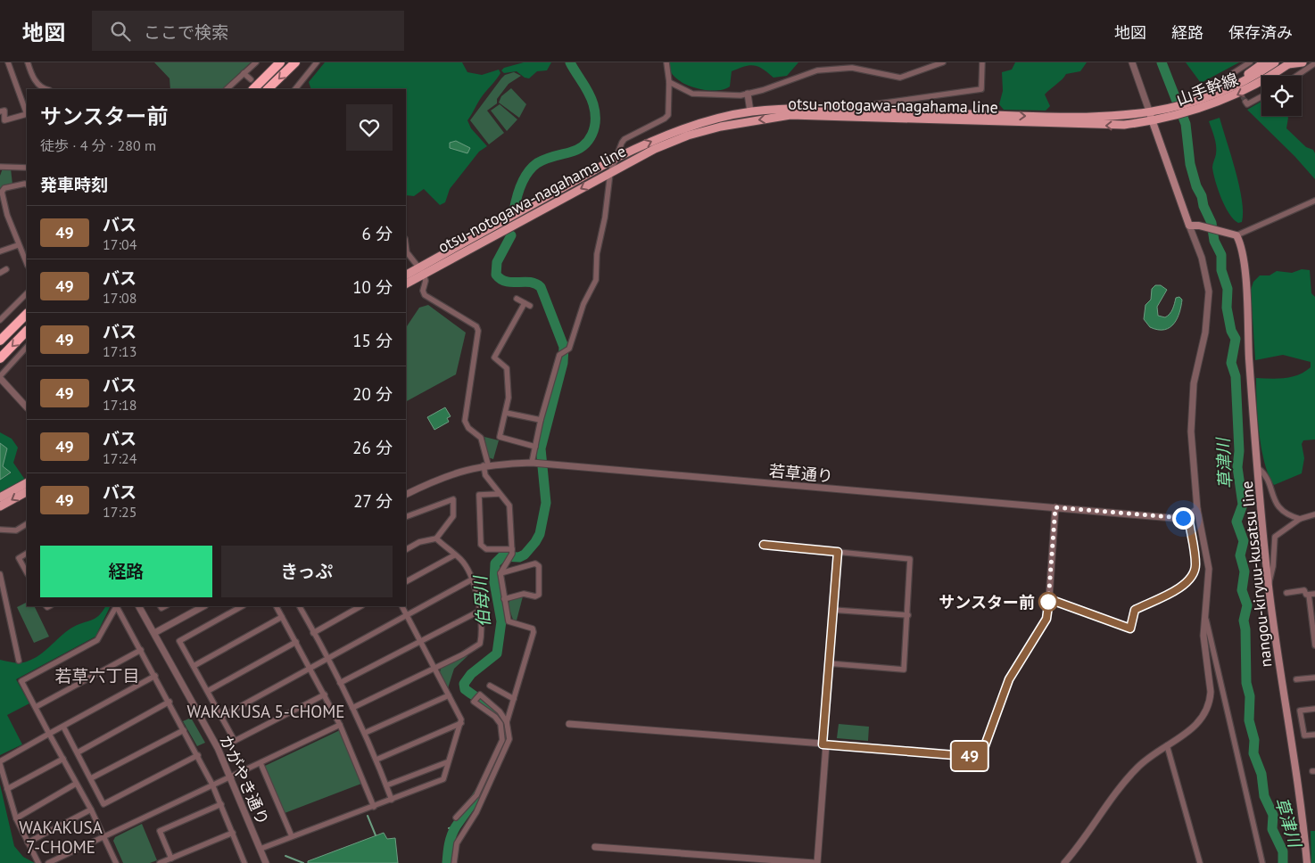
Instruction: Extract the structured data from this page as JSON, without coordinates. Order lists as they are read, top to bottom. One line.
{"streets":{"main road":["山手幹線","otsu-notogawa-nagahama line","nangou-kiryuu-kusatsu line"],"street":["若草通り","かがやき通り"]},"crossings":[["山手幹線","otsu-notogawa-nagahama line"]],"districts":["若草六丁目","WAKAKUSA 5-CHOME","WAKAKUSA 7-CHOME"],"water":["草津川","伯母川"],"places":["サンスター前"],"lines":["bus line 49"],"page":{"header":"地図","search":"ここで検索","nav":["地図","経路","保存済み"],"on_map":"49","heading":[["サンスター前","徒歩 · 4 分 · 280 m"],"発車時刻"],"list":[{"mark":"49","name":"バス","note":"17:04","value":"6 分"},{"mark":"49","name":"バス","note":"17:08","value":"10 分"},{"mark":"49","name":"バス","note":"17:13","value":"15 分"},{"mark":"49","name":"バス","note":"17:18","value":"20 分"},{"mark":"49","name":"バス","note":"17:24","value":"26 分"},{"mark":"49","name":"バス","note":"17:25","value":"27 分"}],"buttons":["経路","きっぷ"]}}
